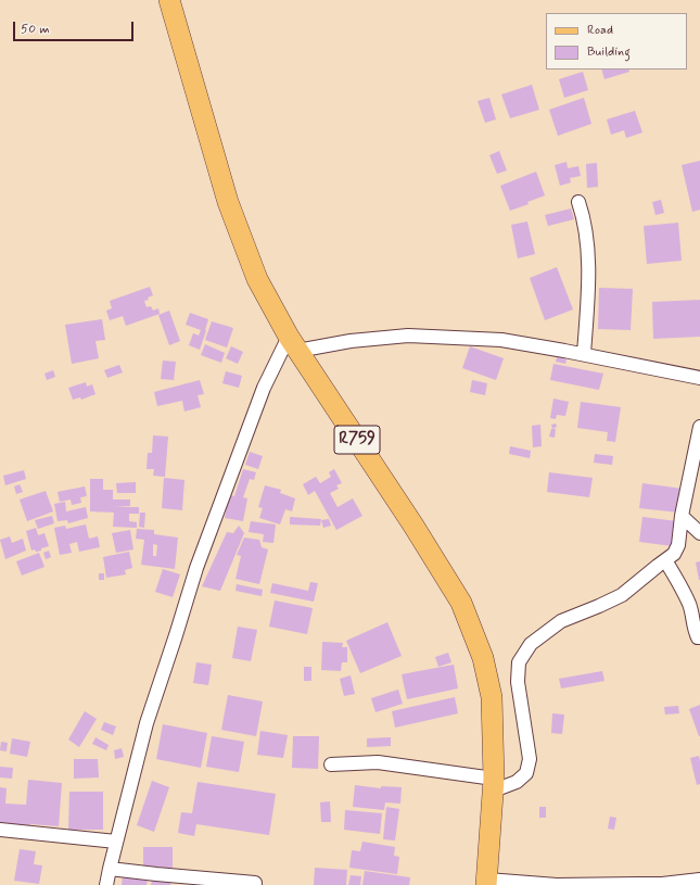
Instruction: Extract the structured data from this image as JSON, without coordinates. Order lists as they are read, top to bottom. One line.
{"streets":{"main road":["R759"]},"legend":["Road","Building"],"scale_bar":"50 m"}
